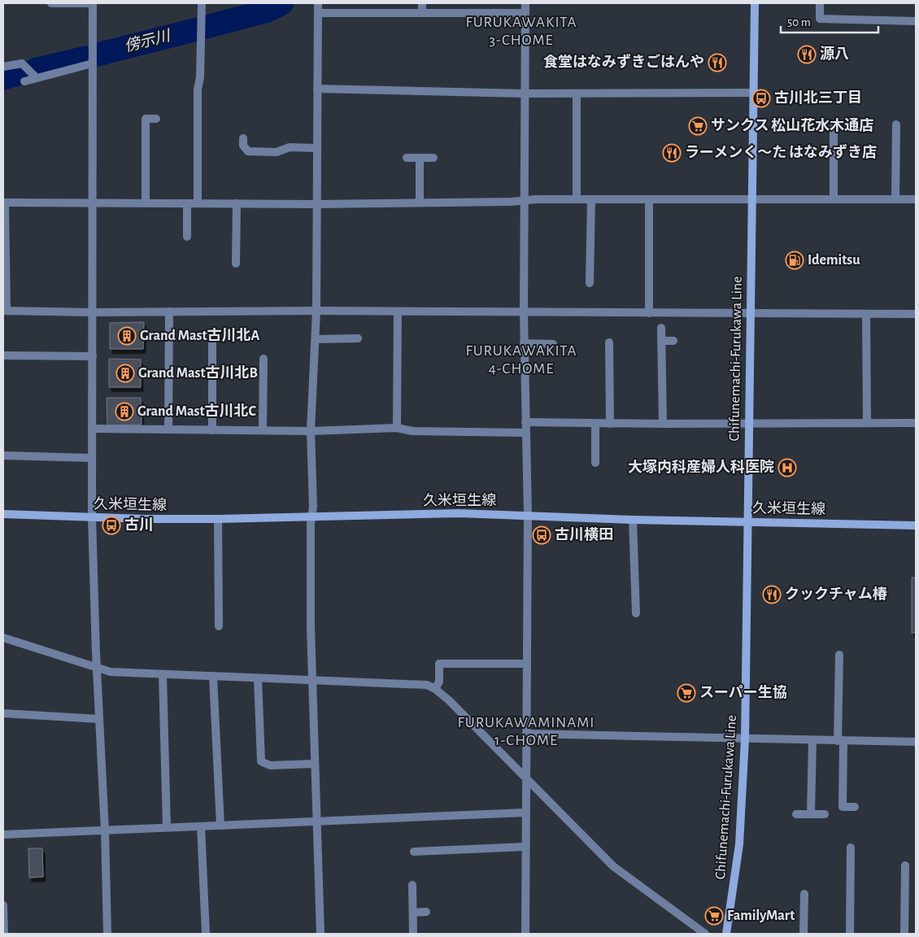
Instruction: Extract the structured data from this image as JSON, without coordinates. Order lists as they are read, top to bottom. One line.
{"streets":{"street":["Chifunemachi-Furukawa Line","久米垣生線"]},"crossings":[["Chifunemachi-Furukawa Line","久米垣生線"]],"districts":["FURUKAWAKITA 3-CHOME","FURUKAWAKITA 4-CHOME","FURUKAWAMINAMI 1-CHOME"],"water":["傍示川"],"places":{"restaurant":["源八","食堂はなみずきごはんや","ラーメンく～た はなみずき店","クックチャム椿"],"bus stop":["古川北三丁目","古川","古川横田"],"supermarket":["サンクス 松山花水木通店","スーパー生協","FamilyMart"],"fuel station":["Idemitsu"],"building":["Grand Mast古川北A","Grand Mast古川北B","Grand Mast古川北C"],"hospital":["大塚内科産婦人科医院"]},"scale_bar":"50 m"}
